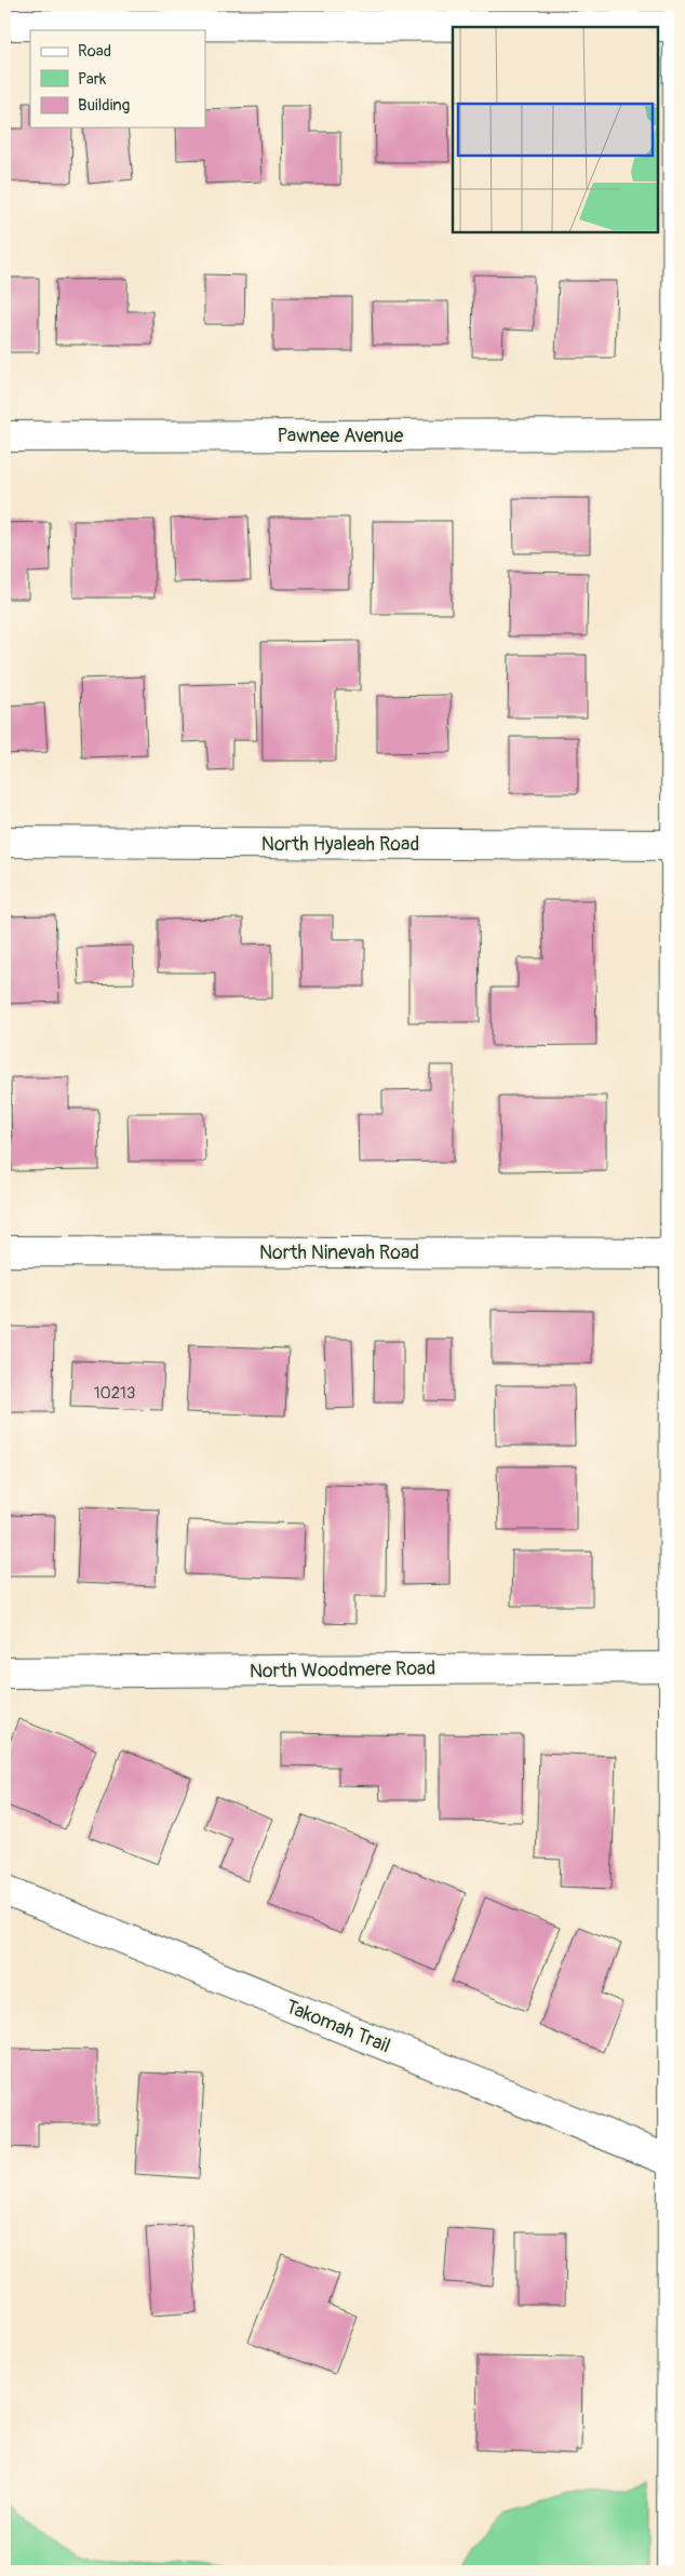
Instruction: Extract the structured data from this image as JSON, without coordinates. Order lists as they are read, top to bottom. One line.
{"streets":{"street":["Pawnee Avenue","North Hyaleah Road","North Ninevah Road","North Woodmere Road","Takomah Trail"]},"house_numbers":["10213"],"legend":["Road","Park","Building"]}
